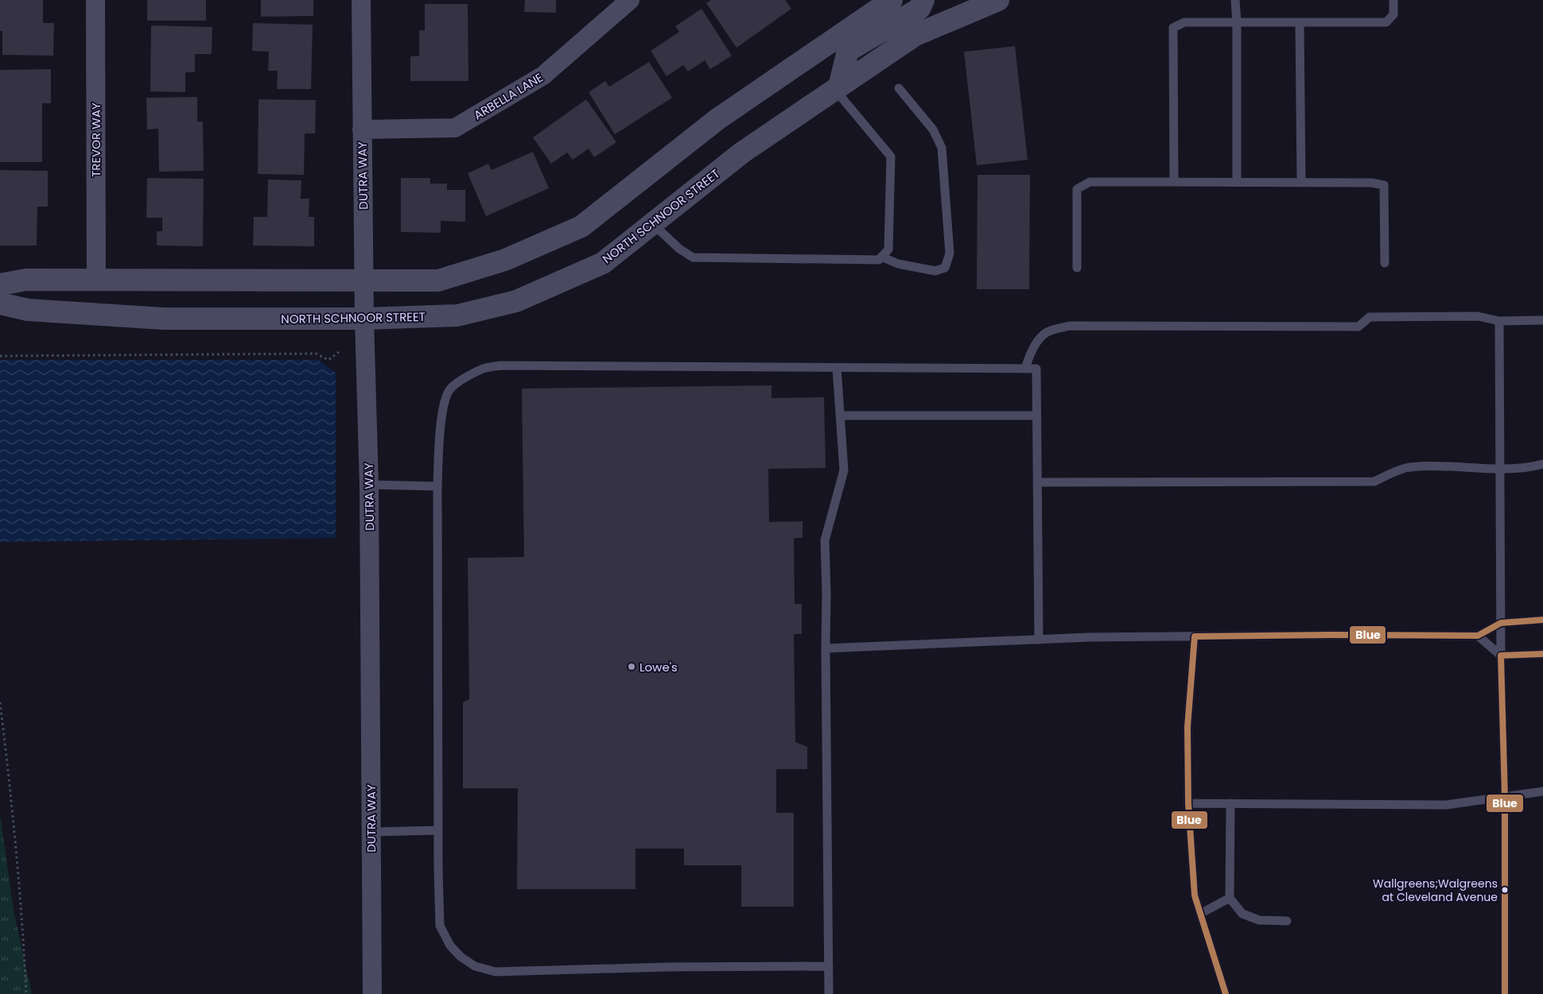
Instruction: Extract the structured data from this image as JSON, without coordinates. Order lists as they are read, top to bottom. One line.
{"streets":{"street":["ARBELLA LANE","TREVOR WAY","DUTRA WAY","NORTH SCHNOOR STREET"]},"crossings":[["ARBELLA LANE","DUTRA WAY"],["DUTRA WAY","NORTH SCHNOOR STREET"]],"places":["Lowe's","Wallgreens;Walgreens at Cleveland Avenue"],"lines":["transit line Blue"]}
